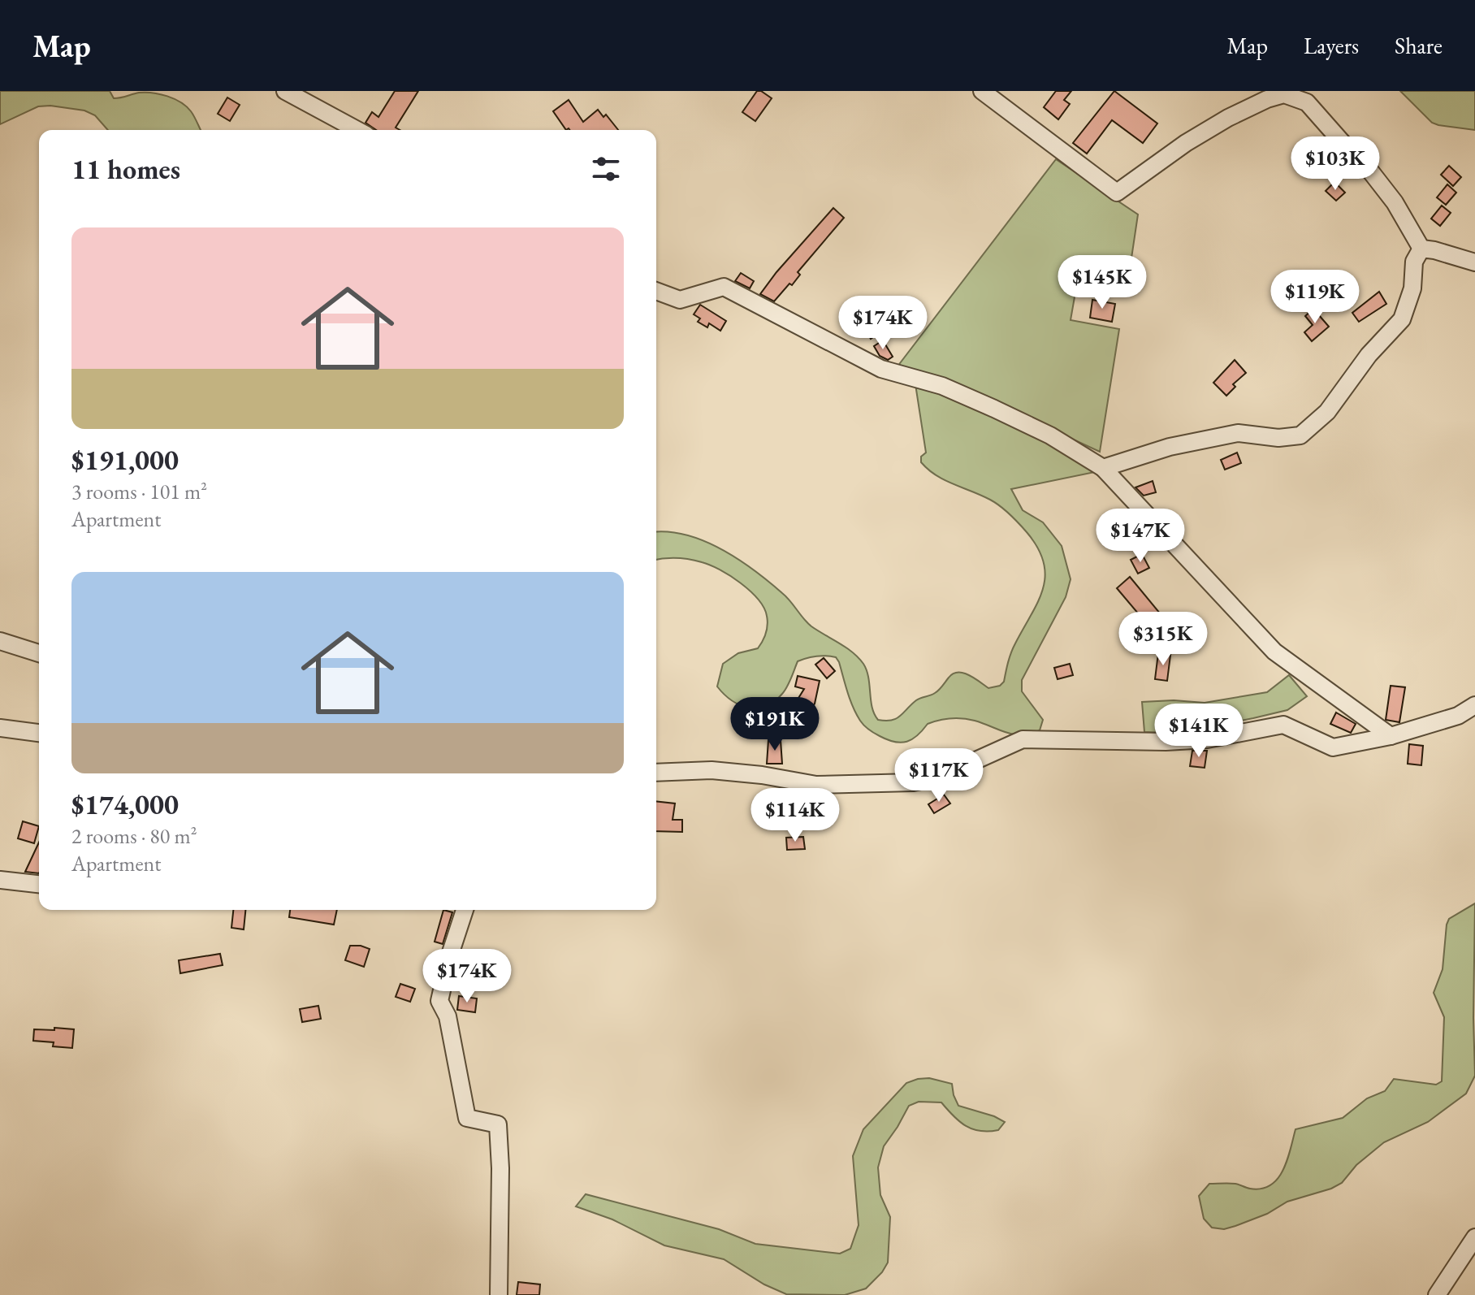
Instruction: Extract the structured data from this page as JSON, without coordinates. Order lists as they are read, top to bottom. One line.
{"page":{"header":"Map","nav":["Map","Layers","Share"],"heading":"11 homes","price":["$103K","$145K","$119K","$174K","$147K","$315K","$191K","$141K","$117K","$114K","$174K"],"list":[{"name":"$191,000","note":"3 rooms · 101 m² · Apartment"},{"name":"$174,000","note":"2 rooms · 80 m² · Apartment"}]}}
